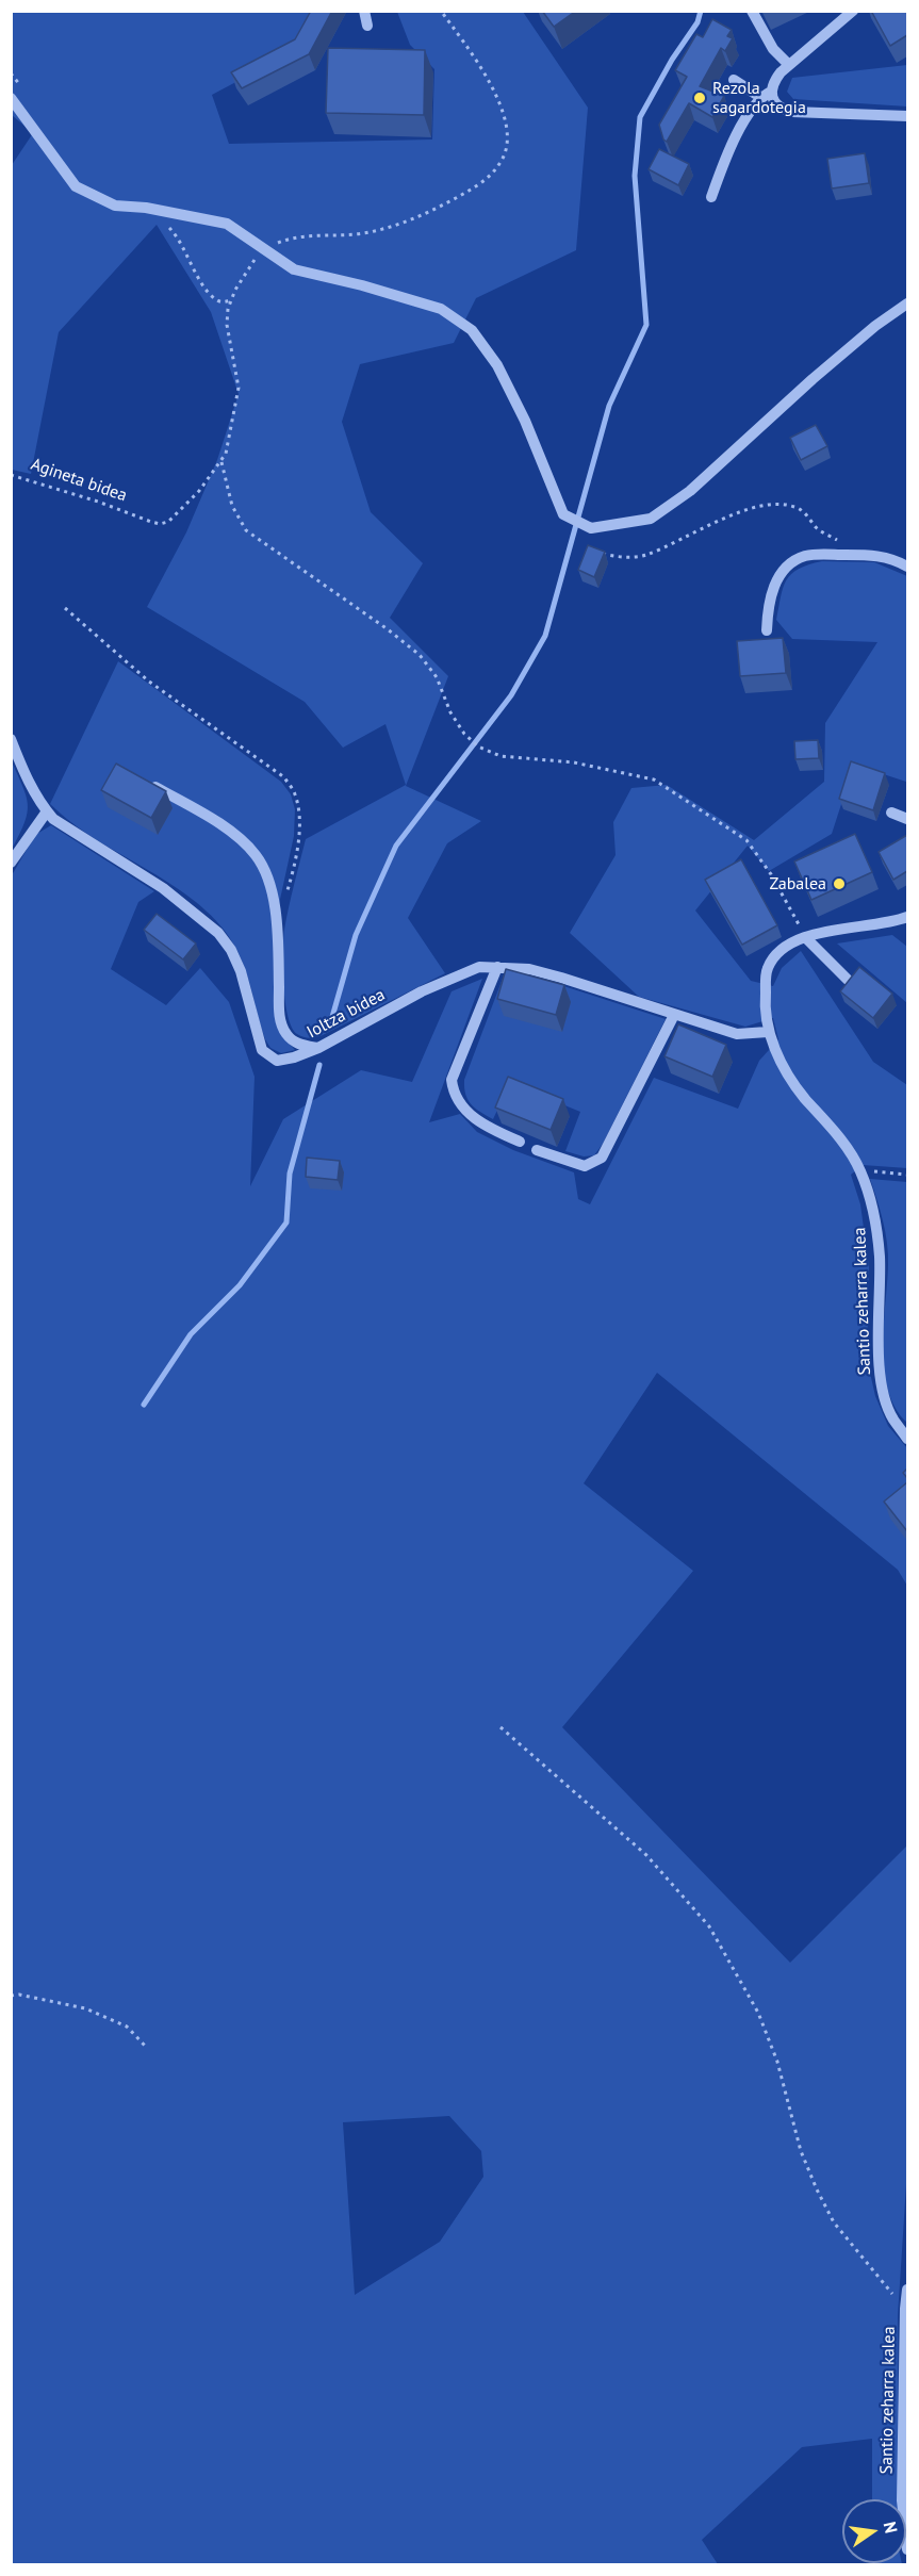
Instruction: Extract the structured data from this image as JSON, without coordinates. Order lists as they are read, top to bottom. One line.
{"streets":{"street":["Ioltza bidea","Santio zeharra kalea"],"path":["Agineta bidea"]},"crossings":[["Ioltza bidea","Santio zeharra kalea"]],"places":["Rezola sagardotegia","Zabalea"],"north":"right"}
